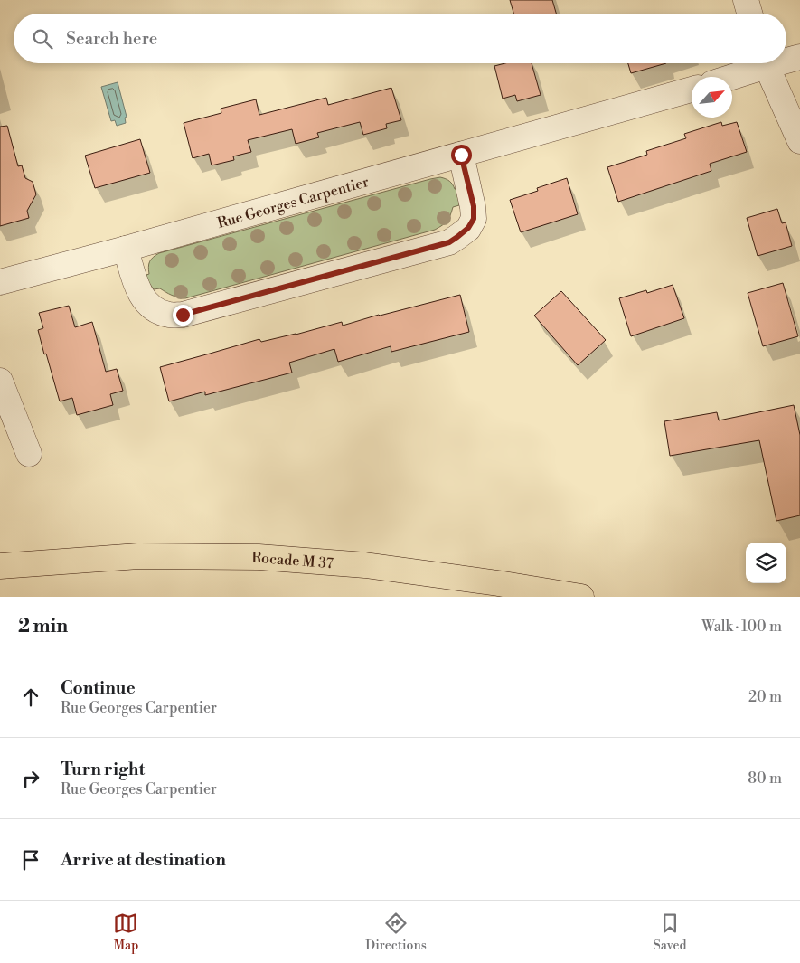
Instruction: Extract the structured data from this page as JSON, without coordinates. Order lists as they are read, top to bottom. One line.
{"streets":{"highway":["Rocade M 37"],"street":["Rue Georges Carpentier"]},"north":"top right","page":{"search":"Search here","heading":["2 min","Walk · 100 m"],"list":[["Continue","Rue Georges Carpentier","20 m"],["Turn right","Rue Georges Carpentier","80 m"],"Arrive at destination"],"nav":["Map","Directions","Saved"]}}
